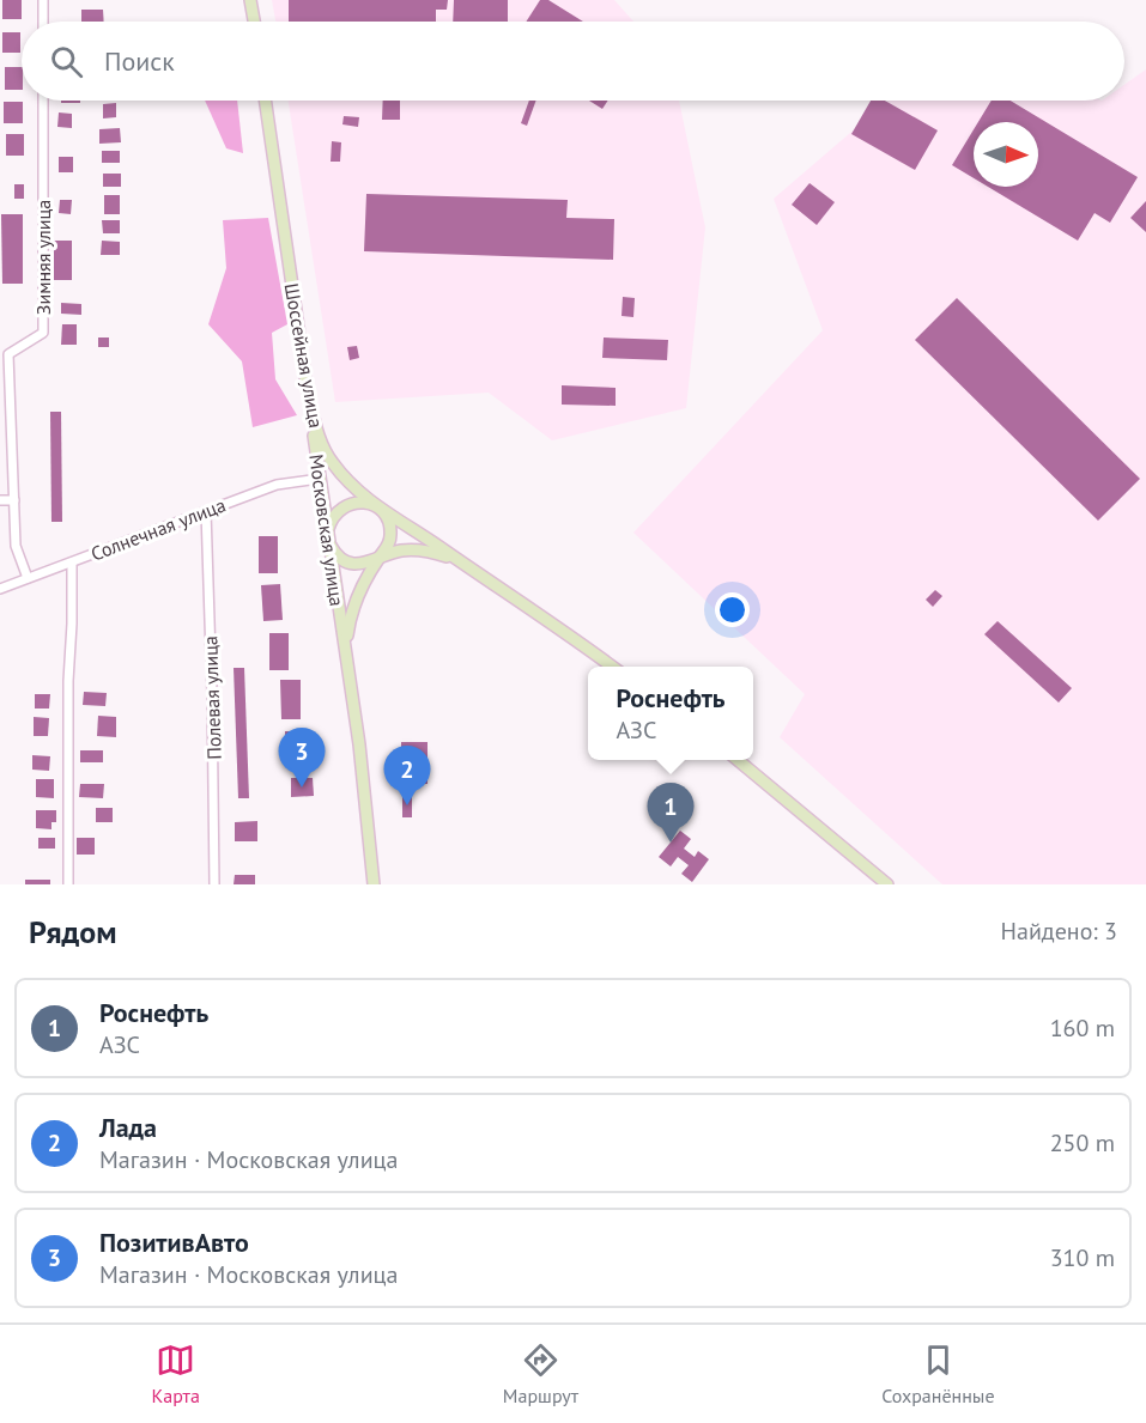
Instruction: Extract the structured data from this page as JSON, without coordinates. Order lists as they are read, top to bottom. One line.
{"streets":{"main road":["Шоссейная улица","Московская улица"],"street":["Зимняя улица","Солнечная улица","Полевая улица"]},"crossings":[["Зимняя улица","Солнечная улица"],["Шоссейная улица","Московская улица"],["Солнечная улица","Московская улица"],["Солнечная улица","Полевая улица"]],"north":"right","page":{"search":"Поиск","popup":["Роснефть","АЗС"],"pins":["3","2","1"],"heading":["Рядом","Найдено: 3"],"list":[{"mark":"1","name":"Роснефть","note":"АЗС","value":"160 m"},{"mark":"2","name":"Лада","note":"Магазин · Московская улица","value":"250 m"},{"mark":"3","name":"ПозитивАвто","note":"Магазин · Московская улица","value":"310 m"}],"nav":["Карта","Маршрут","Сохранённые"]}}
